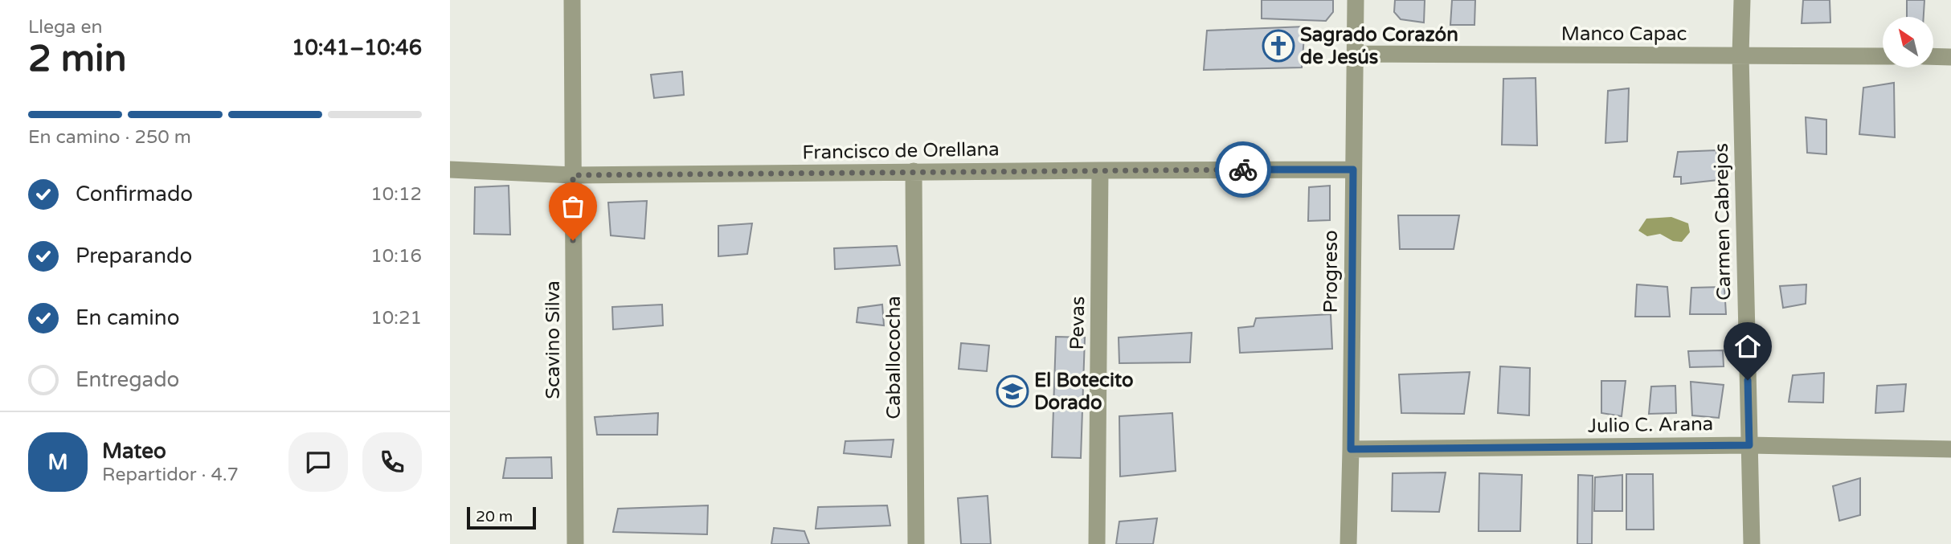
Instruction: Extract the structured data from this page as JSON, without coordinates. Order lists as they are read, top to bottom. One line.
{"streets":{"street":["Manco Capac","Francisco de Orellana","Carmen Cabrejos","Progreso","Pevas","Scavino Silva","Caballococha","Julio C. Arana"]},"crossings":[["Manco Capac","Carmen Cabrejos"],["Manco Capac","Progreso"],["Francisco de Orellana","Progreso"],["Francisco de Orellana","Pevas"],["Francisco de Orellana","Scavino Silva"],["Francisco de Orellana","Caballococha"],["Carmen Cabrejos","Julio C. Arana"],["Progreso","Julio C. Arana"]],"places":{"church":["Sagrado Corazón de Jesús"],"school or university":["El Botecito Dorado"]},"scale_bar":"20 m","north":"top left","page":{"heading":["2 min","Llega en","10:41–10:46"],"panel":["Mateo","Repartidor · 4.7"],"bar":"En camino · 250 m","list":[["Confirmado","10:12"],["Preparando","10:16"],["En camino","10:21"],"Entregado"],"round":"M","scale":"20 m"}}
